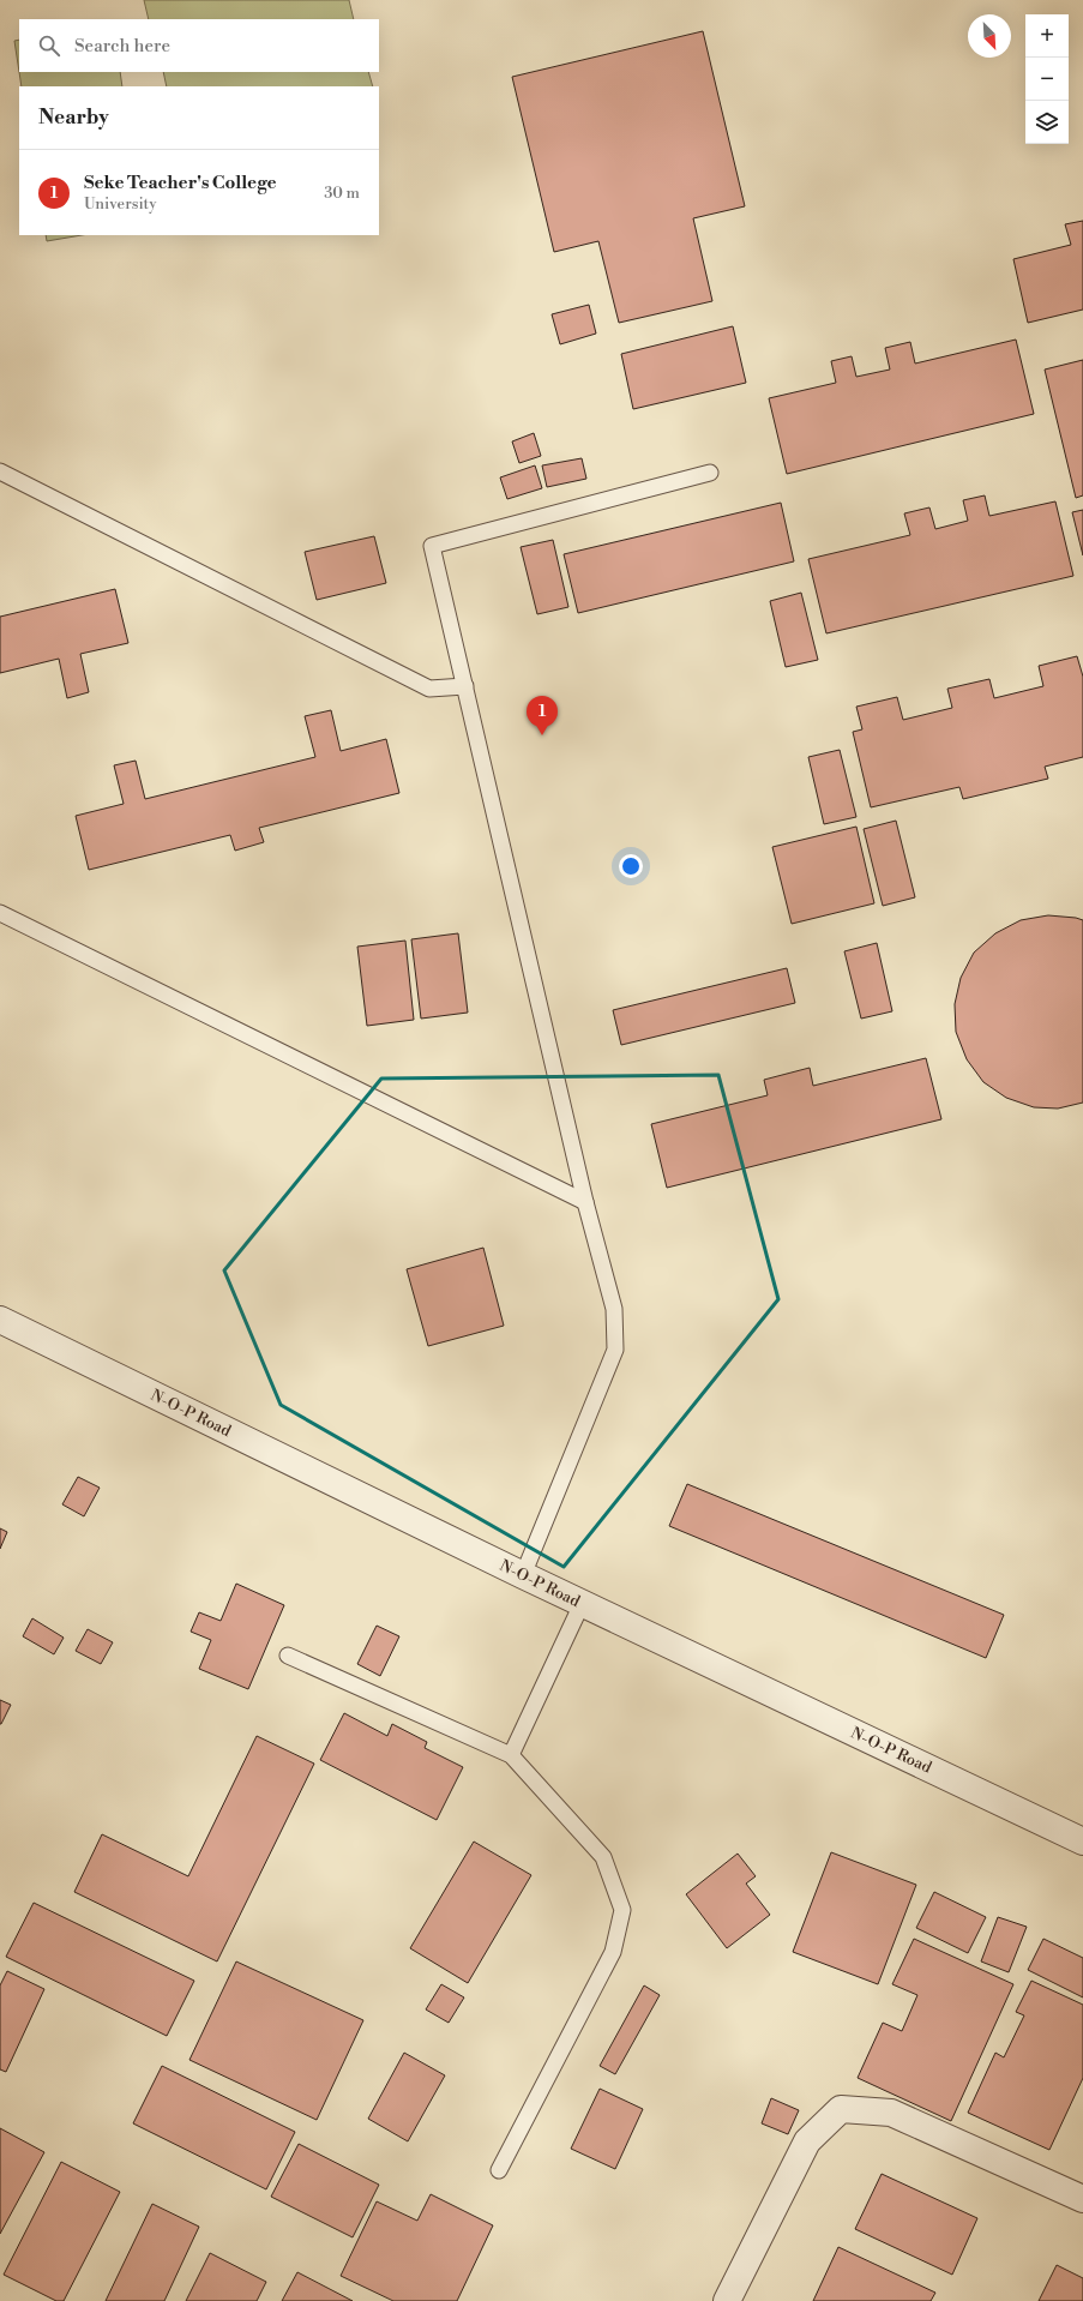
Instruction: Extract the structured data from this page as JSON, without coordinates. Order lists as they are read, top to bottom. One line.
{"streets":{"street":["N-O-P Road"]},"north":"bottom right","page":{"map_buttons":["+","−"],"search":"Search here","heading":"Nearby","list":[{"mark":"1","name":"Seke Teacher's College","note":"University","value":"30 m"}],"pins":"1"}}
